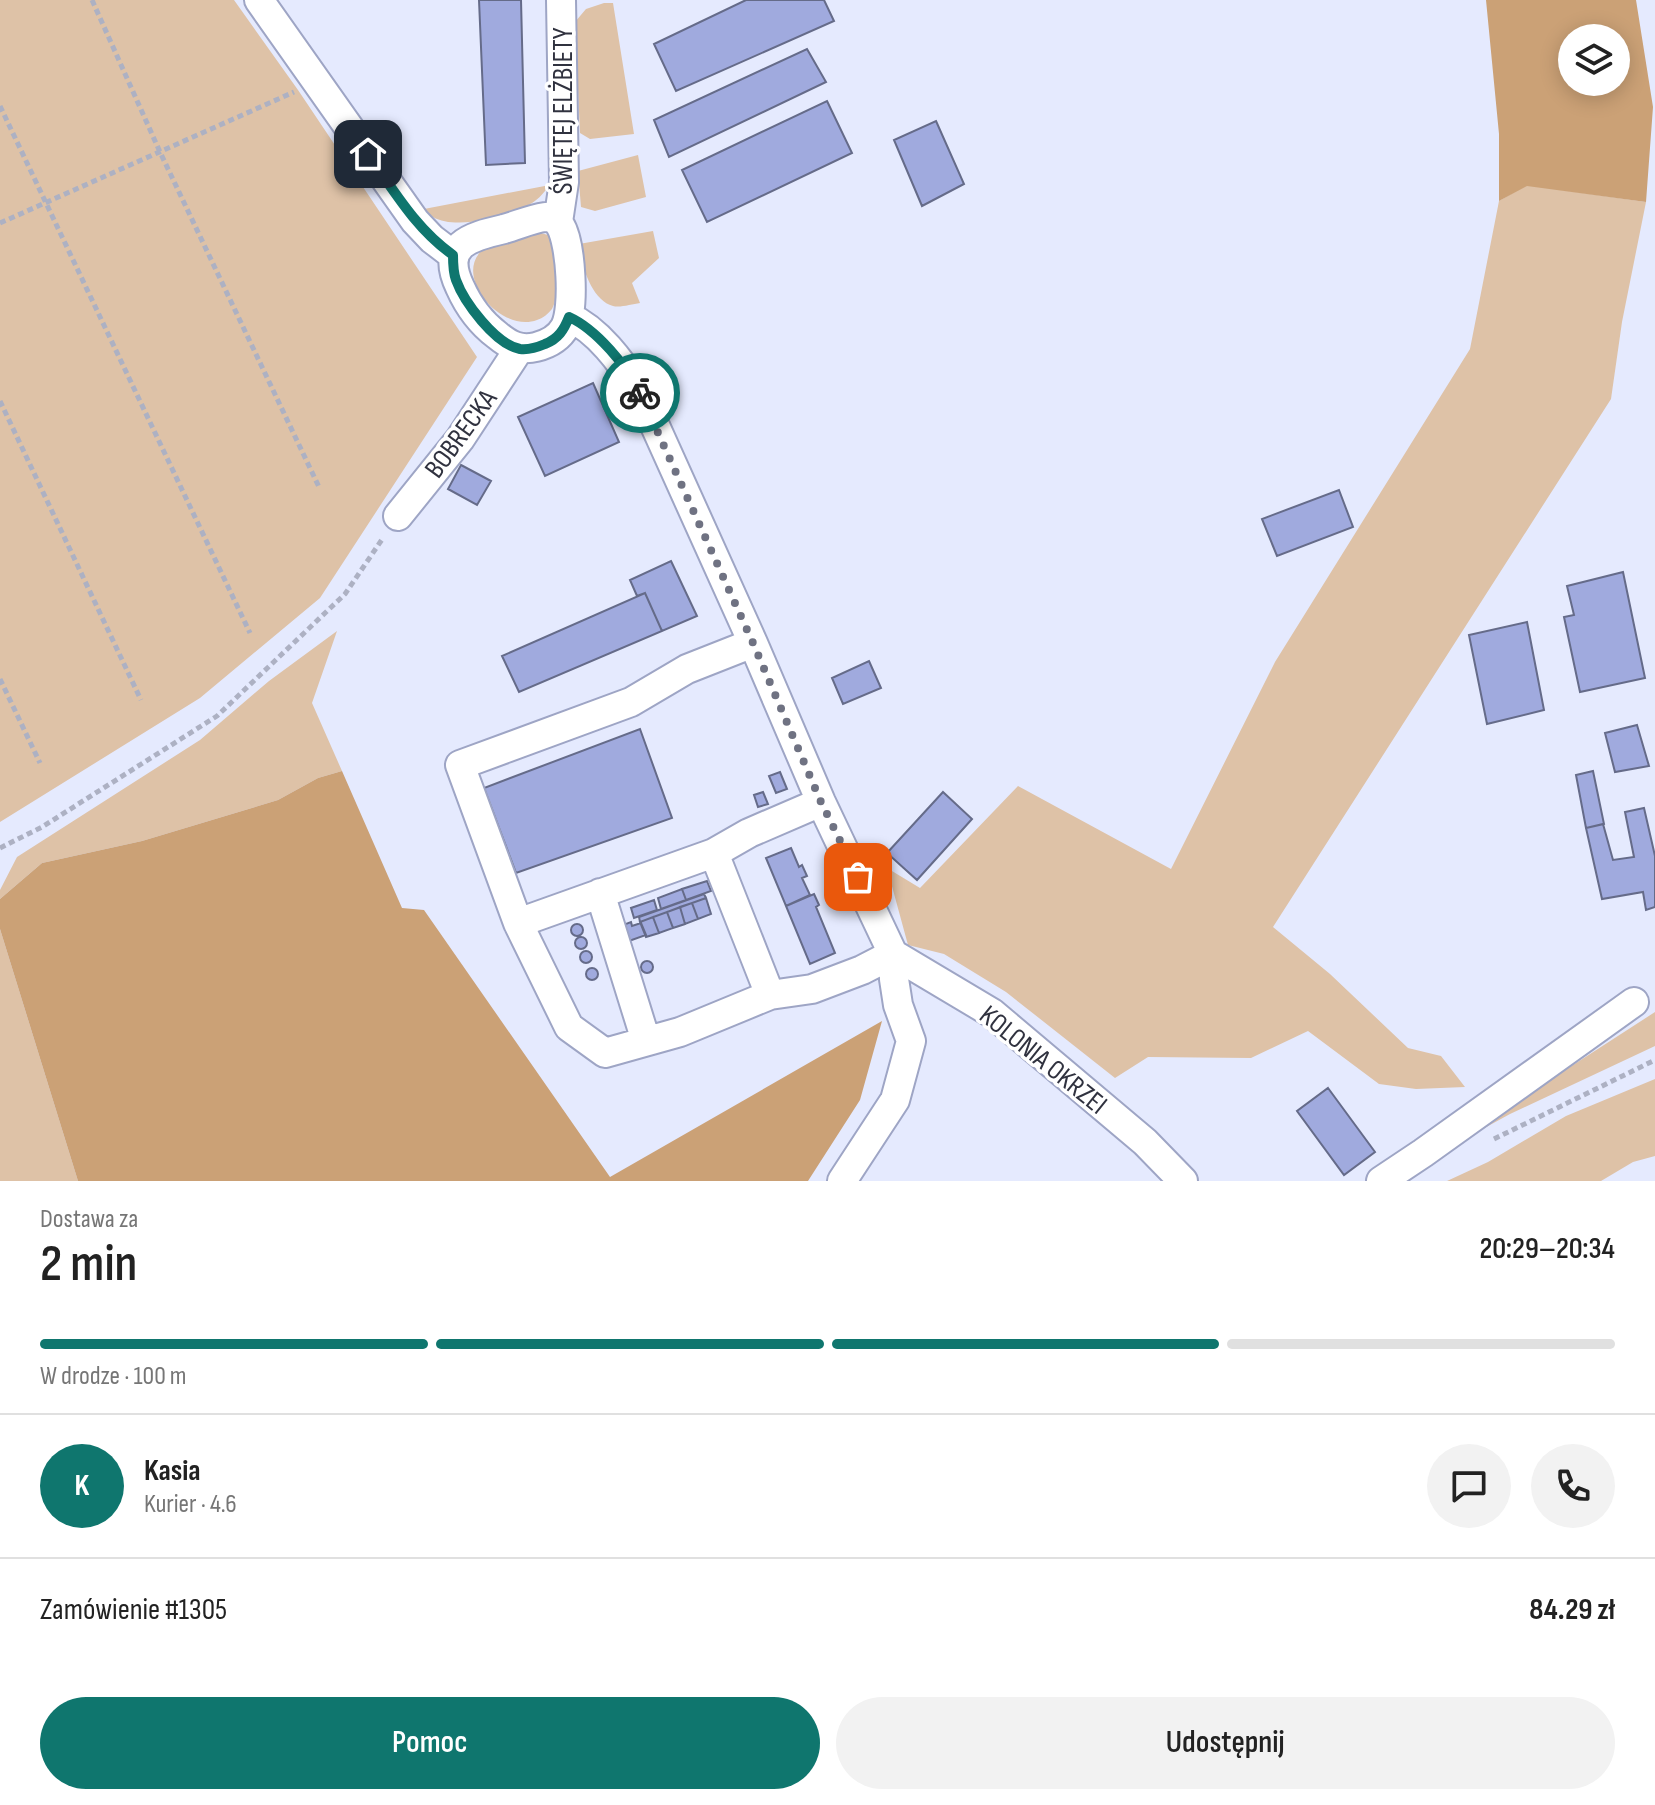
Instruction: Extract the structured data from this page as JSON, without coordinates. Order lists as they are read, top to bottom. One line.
{"streets":{"street":["ŚWIĘTEJ ELŻBIETY","BOBRECKA","KOLONIA OKRZEI"]},"crossings":[["ŚWIĘTEJ ELŻBIETY","BOBRECKA"]],"page":{"heading":["2 min","Dostawa za","20:29–20:34"],"panel":["Kasia","Kurier · 4.6","Zamówienie #1305","84.29 zł"],"bar":"W drodze · 100 m","round":"K","buttons":["Pomoc","Udostępnij"]}}
